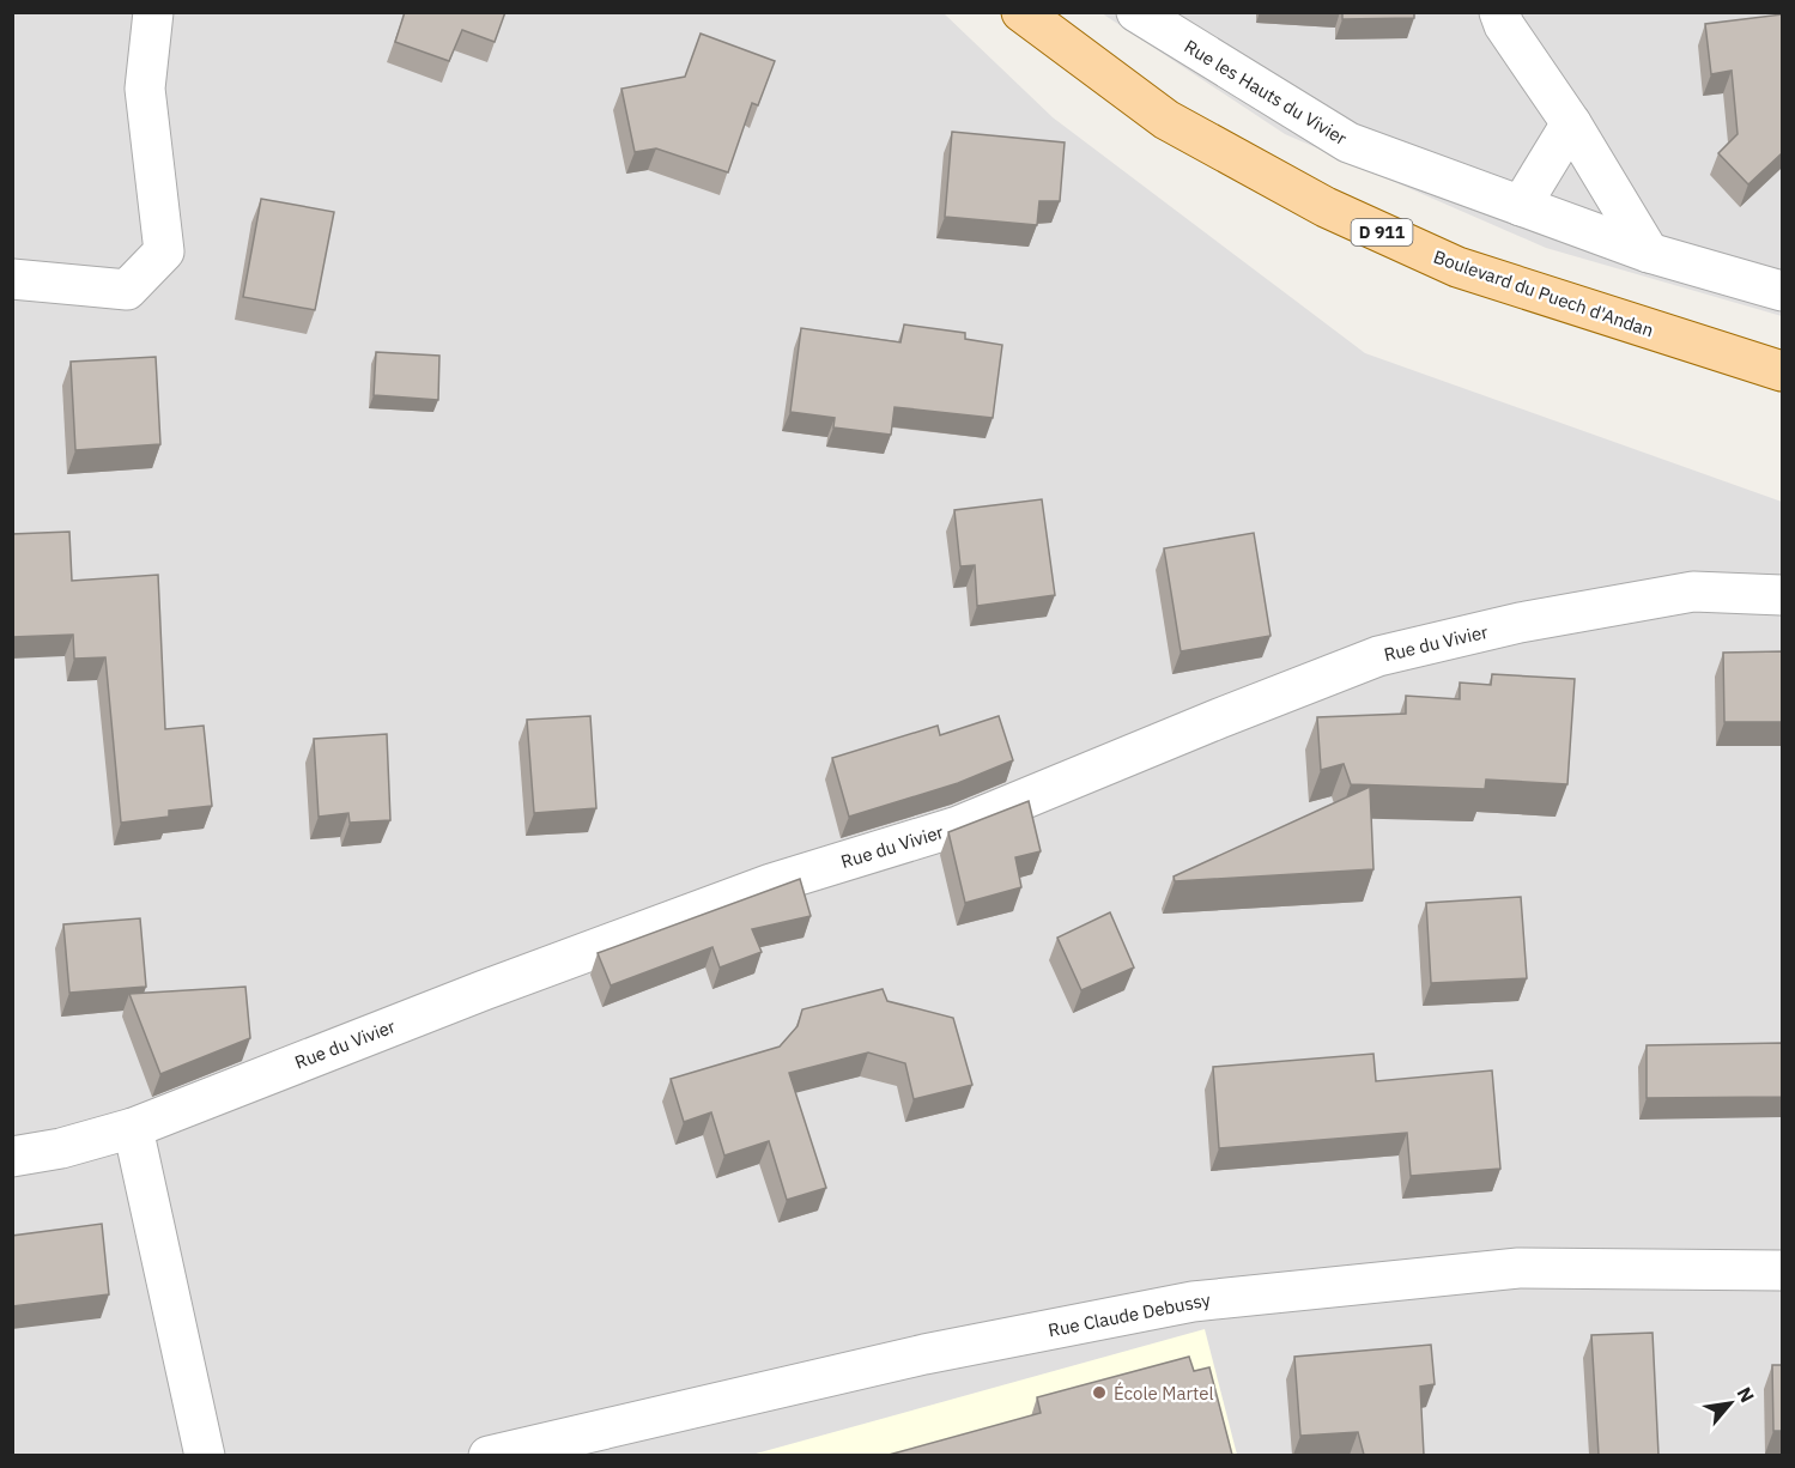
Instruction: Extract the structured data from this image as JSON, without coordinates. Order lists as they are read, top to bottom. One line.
{"streets":{"main road":["D 911","Boulevard du Puech d'Andan"],"street":["Rue les Hauts du Vivier","Rue du Vivier","Rue Claude Debussy"]},"places":["École Martel"],"north":"top right"}
